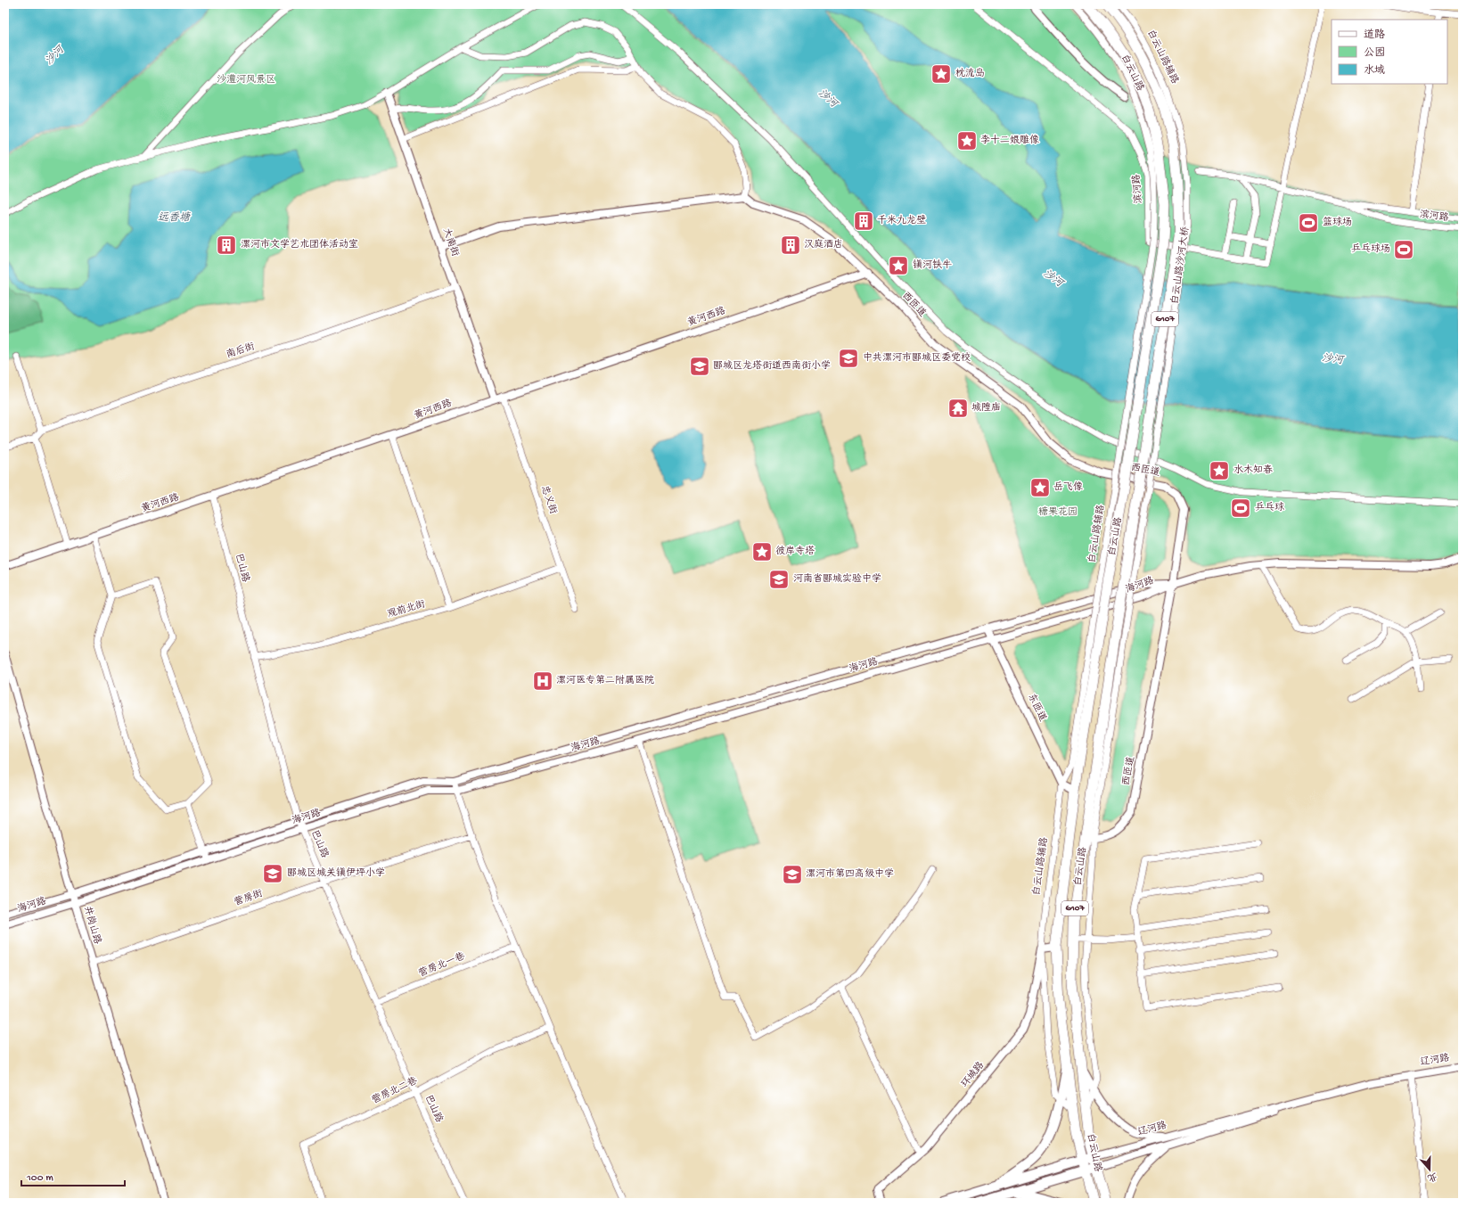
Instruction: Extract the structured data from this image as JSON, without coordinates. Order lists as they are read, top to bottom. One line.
{"streets":{"highway":["白云山路","白云山路沙河大桥","G107"],"main road":["辽河路"],"street":["白云山路辅路","滨河路","大南街","西匝道","黄河西路","南后街","忠义街","巴山路","海河路","观前北街","东匝道","营房街","井岗山路","营房北一巷","环城路","营房北二巷"]},"crossings":[["白云山路辅路","白云山路"],["白云山路辅路","白云山路沙河大桥"],["白云山路辅路","东匝道"],["白云山路辅路","环城路"],["白云山路","白云山路沙河大桥"],["白云山路","西匝道"],["白云山路","辽河路"],["大南街","黄河西路"],["大南街","南后街"],["西匝道","黄河西路"],["西匝道","海河路"],["黄河西路","忠义街"],["黄河西路","巴山路"],["忠义街","观前北街"],["巴山路","海河路"],["巴山路","观前北街"],["巴山路","营房街"],["巴山路","营房北一巷"],["巴山路","营房北二巷"],["海河路","东匝道"],["海河路","井岗山路"],["营房街","井岗山路"]],"water":["沙河","远香塘"],"parks":["沙澧河风景区","糖果花园"],"places":{"place":["枕流岛","李十二娘雕像","镇河铁牛","水木知春","岳飞像","彼岸寺塔"],"building":["千米九龙壁","漯河市文学艺术团体活动室","汉庭酒店"],"sports":["篮球场","乒乓球场","乒乓球"],"school or university":["中共漯河市郾城区委党校","郾城区龙塔街道西南街小学","河南省郾城实验中学","郾城区城关镇伊坪小学","漯河市第四高级中学"],"temple":["城隍庙"],"hospital":["漯河医专第二附属医院"]},"legend":["道路","公园","水域"],"scale_bar":"100 m","north":"bottom"}
